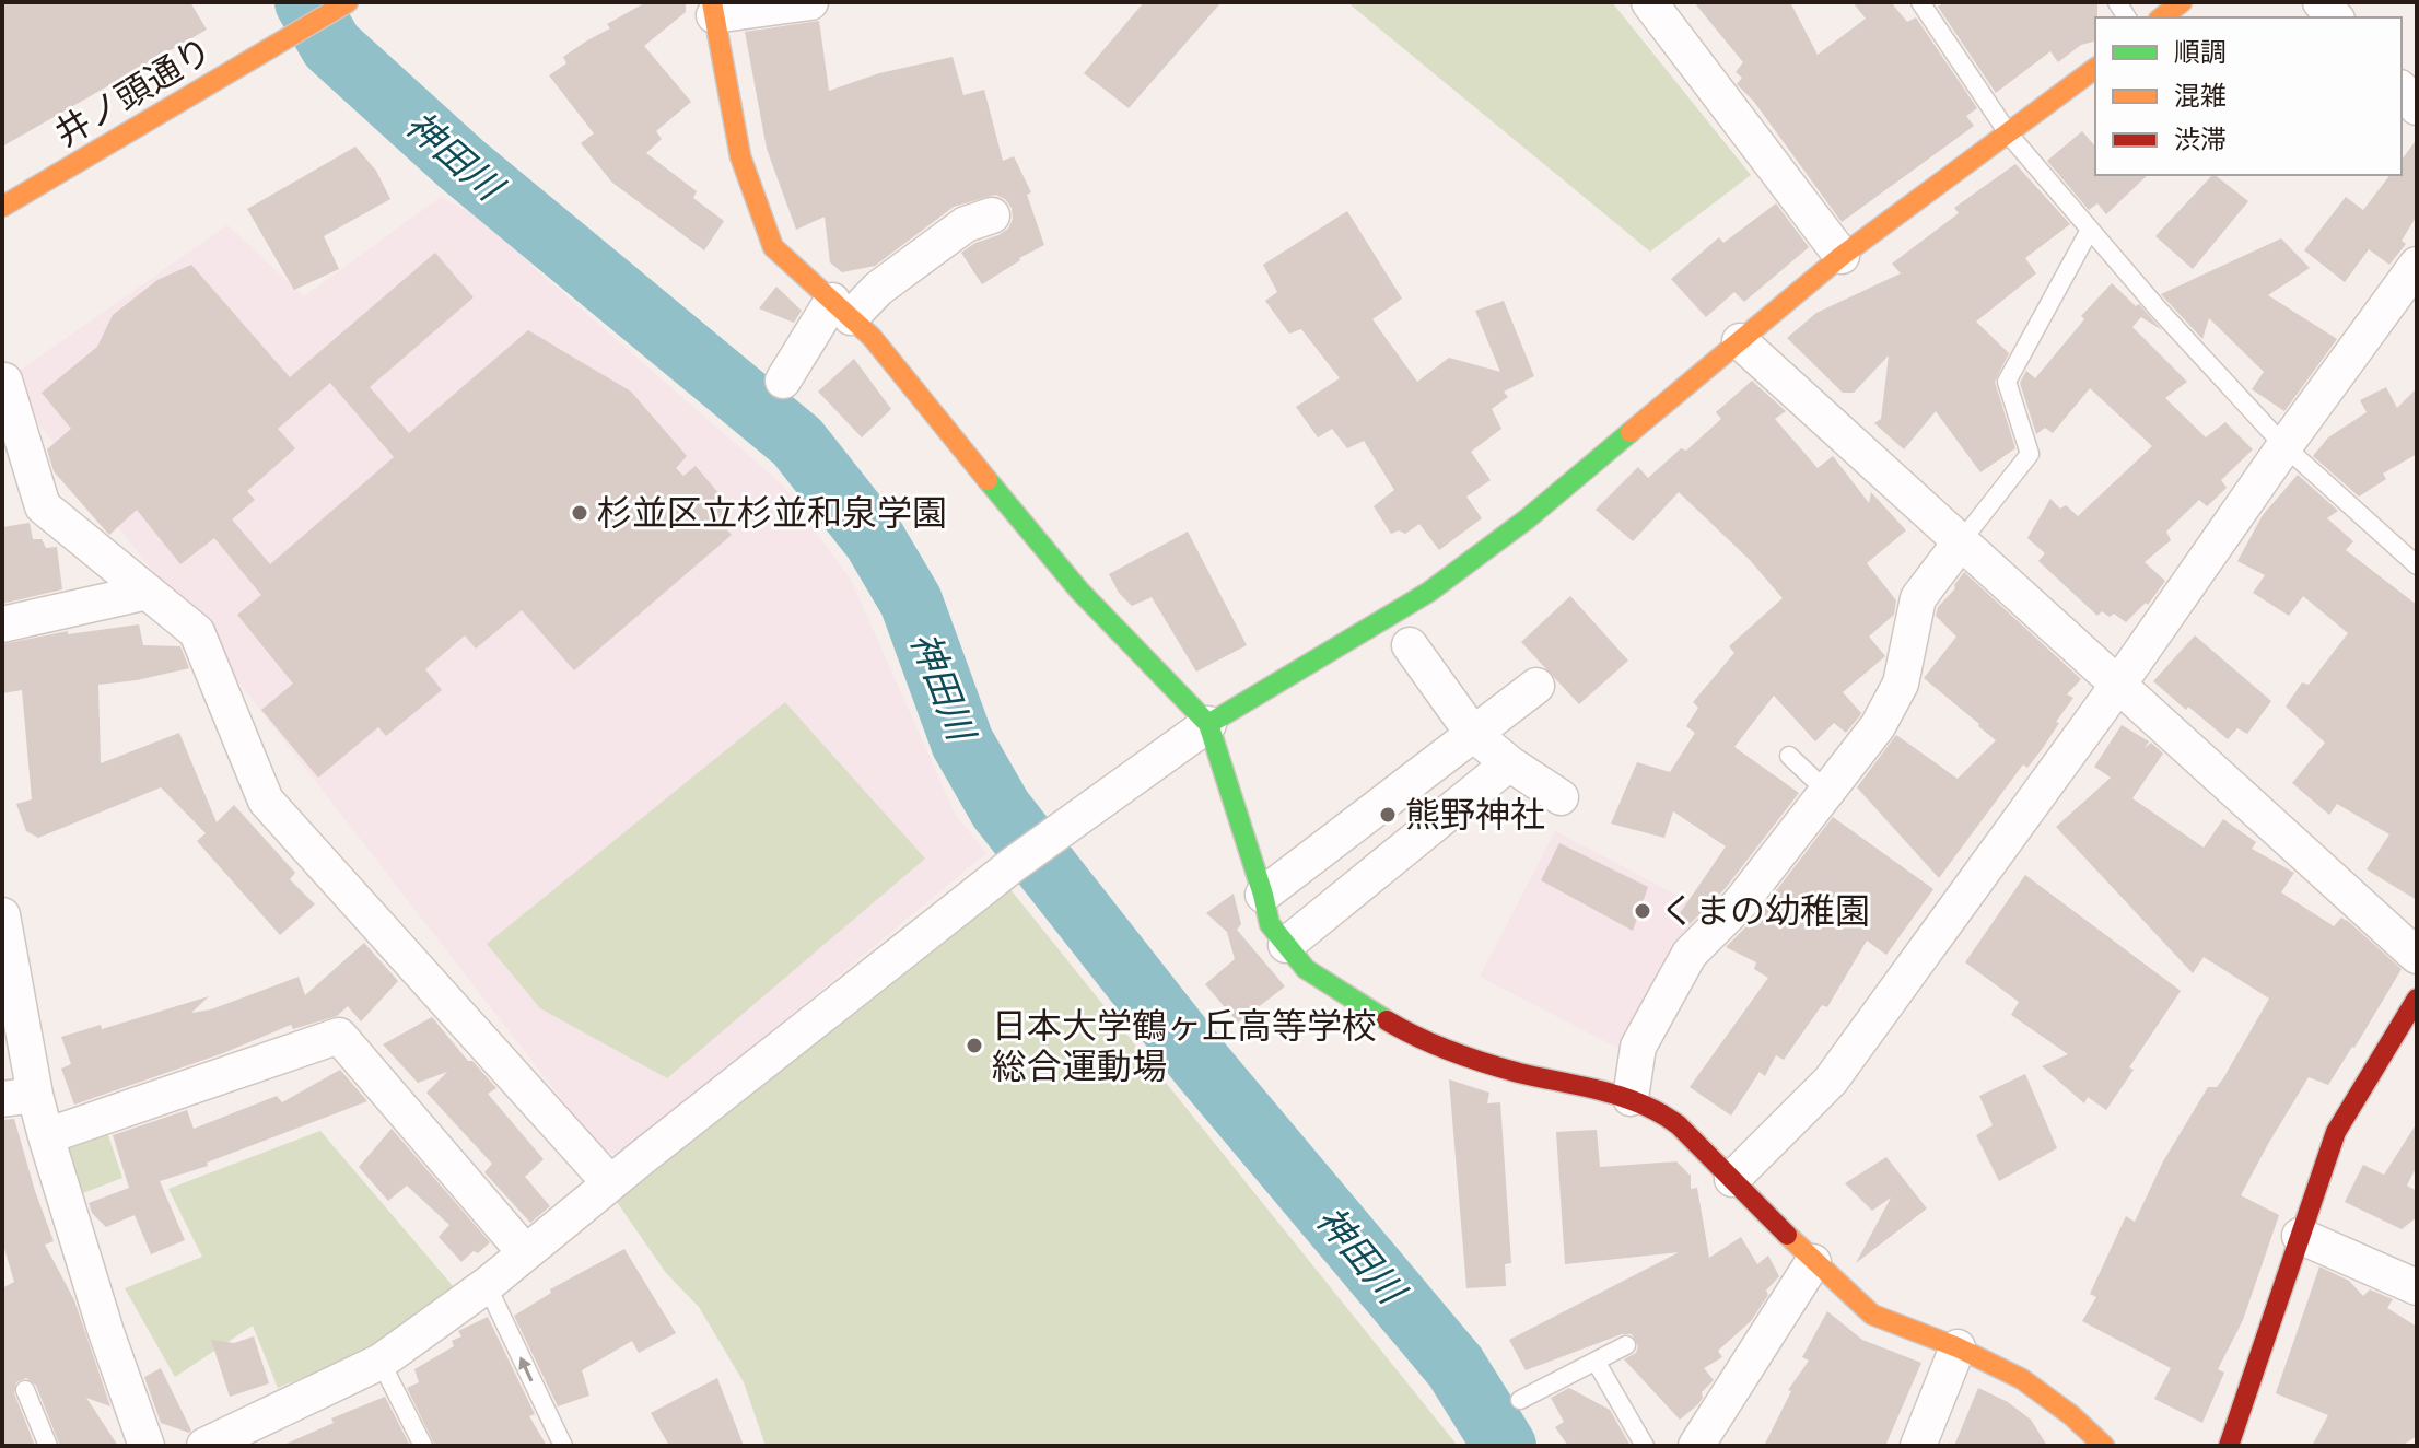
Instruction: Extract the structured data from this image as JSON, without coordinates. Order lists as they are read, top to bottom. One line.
{"streets":{"street":["井ノ頭通り"]},"water":["神田川"],"places":["杉並区立杉並和泉学園","熊野神社","くまの幼稚園","日本大学鶴ヶ丘高等学校 総合運動場"],"legend":["順調","混雑","渋滞"]}
